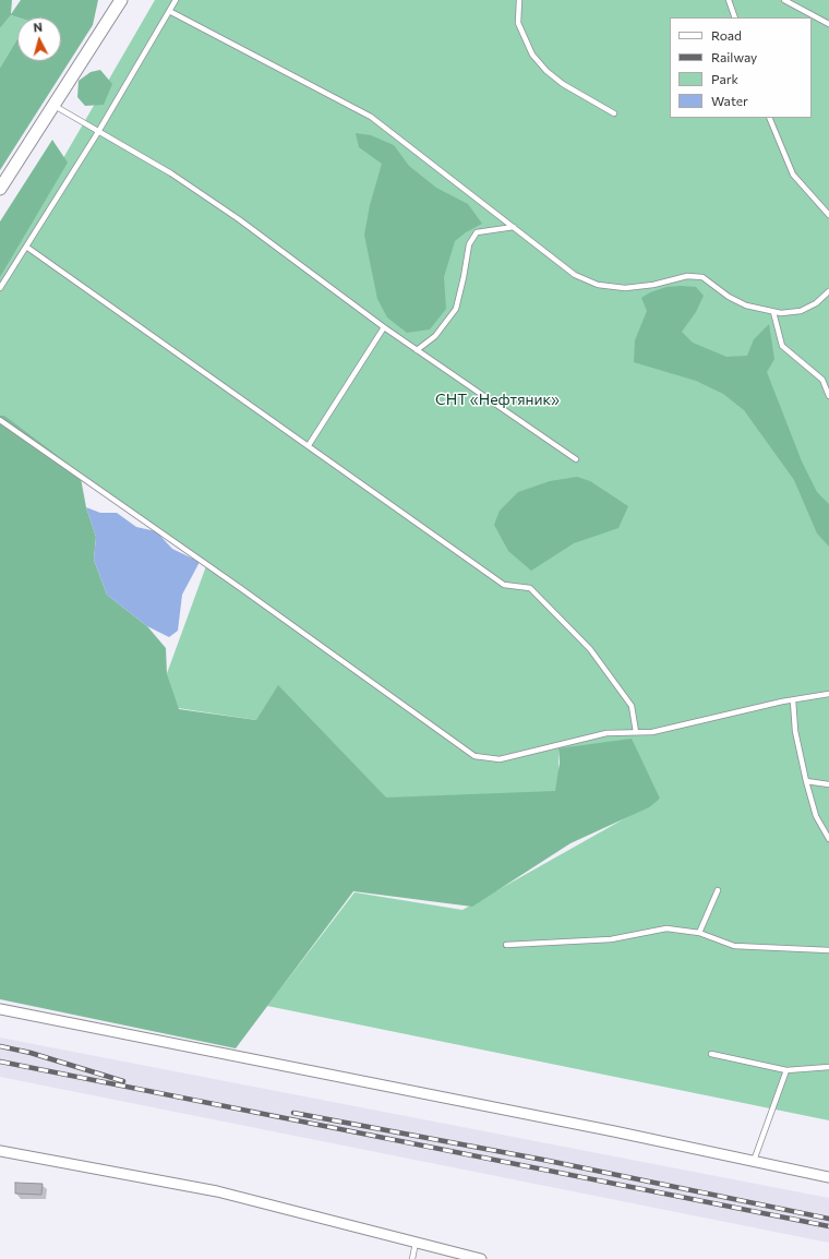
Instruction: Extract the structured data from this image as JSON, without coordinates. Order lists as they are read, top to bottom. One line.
{"parks":["СНТ «Нефтяник»"],"legend":["Road","Railway","Park","Water"],"north":"top"}
